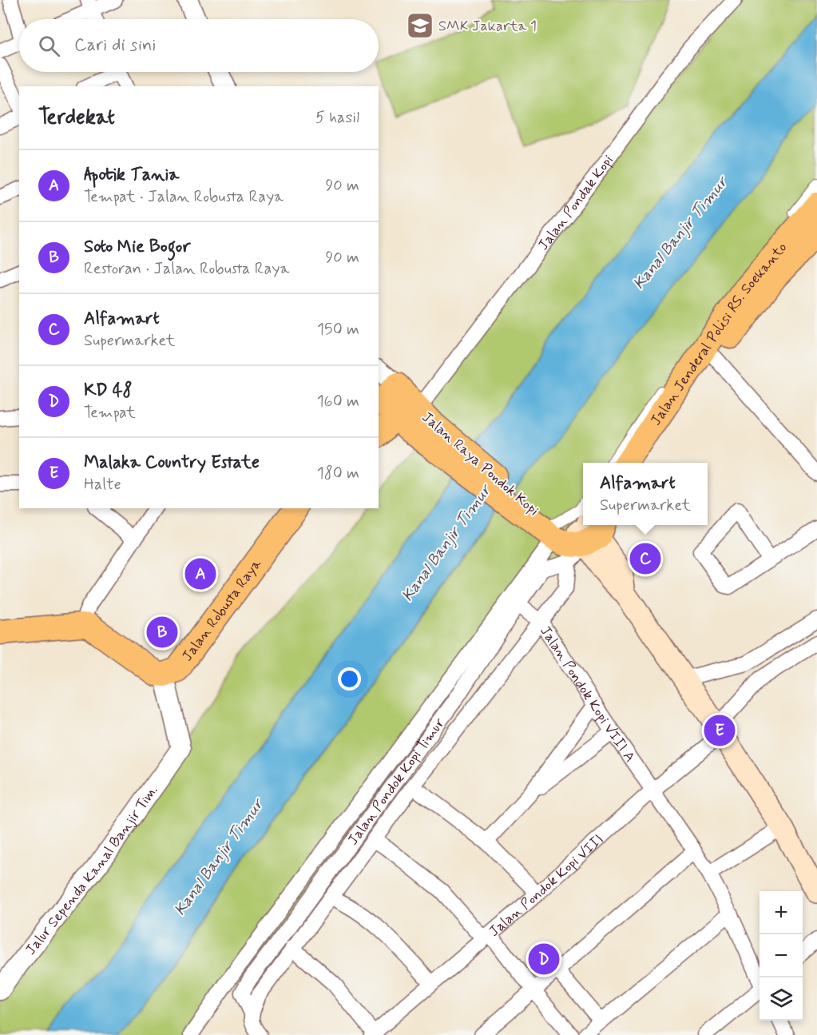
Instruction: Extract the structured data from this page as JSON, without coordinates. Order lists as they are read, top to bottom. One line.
{"streets":{"main road":["Jalan Jenderal Polisi RS. Soekanto","Jalan Raya Pondok Kopi","Jalan Robusta Raya"],"street":["Jalan Pondak Kopi","Jalan Pondok Kopi VIII A","Jalan Pondok Kopi Timur","Jalur Sependa Kanal Banjir Tim.","Jalan Pondok Kopi VIII"]},"crossings":[["Jalan Pondak Kopi","Jalan Raya Pondok Kopi"],["Jalan Raya Pondok Kopi","Jalan Pondok Kopi Timur"],["Jalan Robusta Raya","Jalur Sependa Kanal Banjir Tim."],["Jalan Pondok Kopi VIII A","Jalan Pondok Kopi Timur"],["Jalan Pondok Kopi VIII A","Jalan Pondok Kopi VIII"]],"water":["Kanal Banjir Timur"],"places":{"school or university":["SMK Jakarta 1"]},"page":{"search":"Cari di sini","heading":["Terdekat","5 hasil"],"list":[{"mark":"A","name":"Apotik Tania","note":"Tempat · Jalan Robusta Raya","value":"90 m"},{"mark":"B","name":"Soto Mie Bogor","note":"Restoran · Jalan Robusta Raya","value":"90 m"},{"mark":"C","name":"Alfamart","note":"Supermarket","value":"150 m"},{"mark":"D","name":"KD 48","note":"Tempat","value":"160 m"},{"mark":"E","name":"Malaka Country Estate","note":"Halte","value":"180 m"}],"popup":["Alfamart","Supermarket"],"pins":["C","A","B","E","D"],"map_buttons":["+","−"]}}
